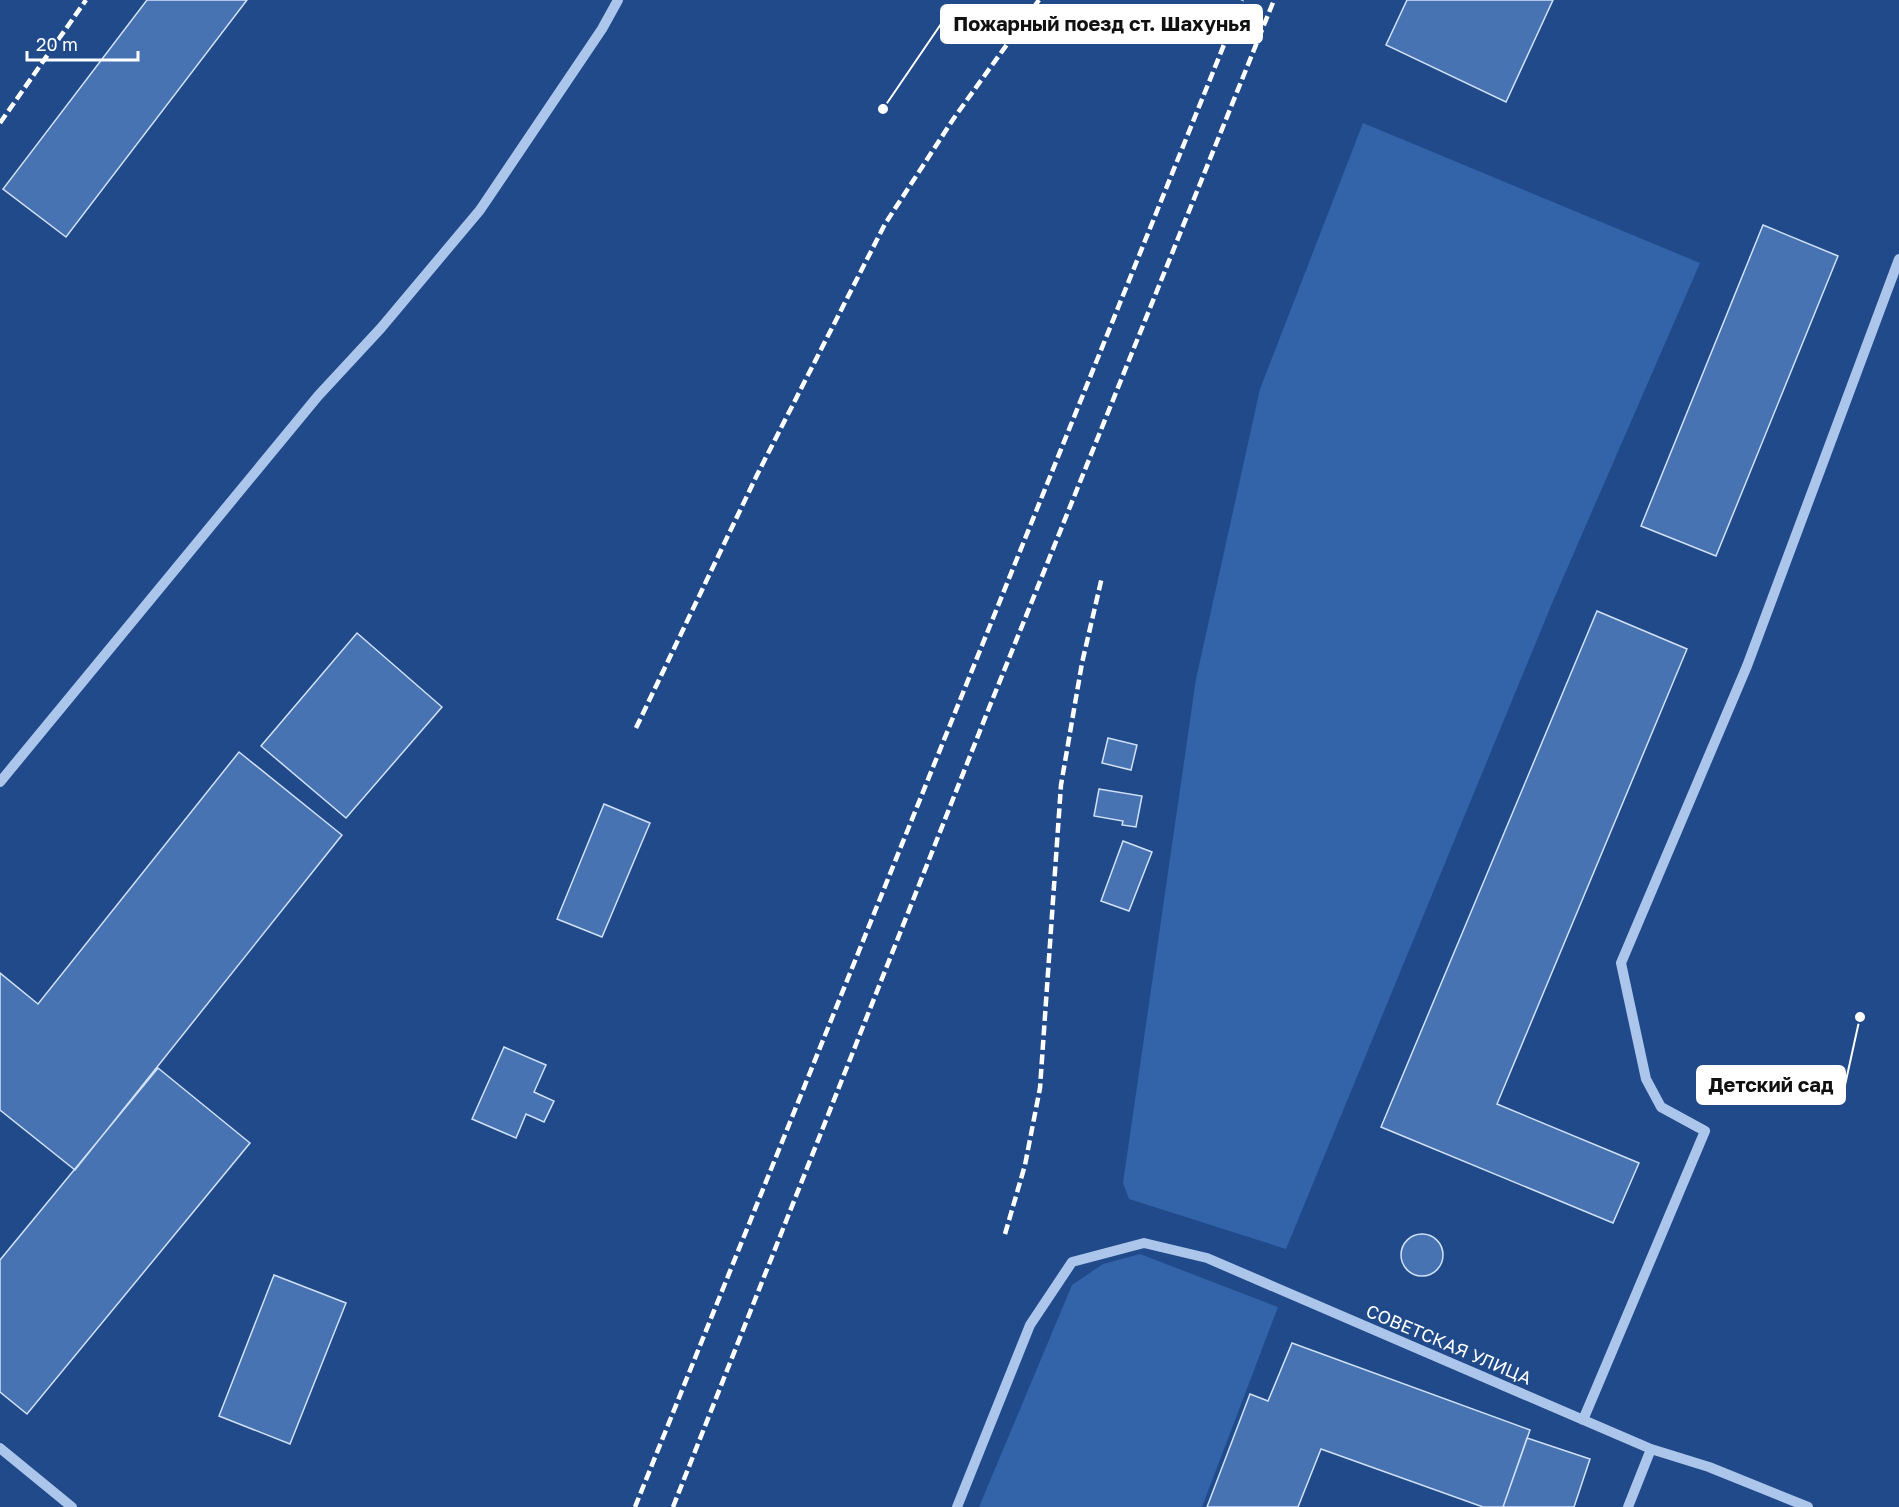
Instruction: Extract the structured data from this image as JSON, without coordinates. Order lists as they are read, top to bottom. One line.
{"streets":{"street":["СОВЕТСКАЯ УЛИЦА"]},"places":["Пожарный поезд ст. Шахунья","Детский сад"],"scale_bar":"20 m"}
